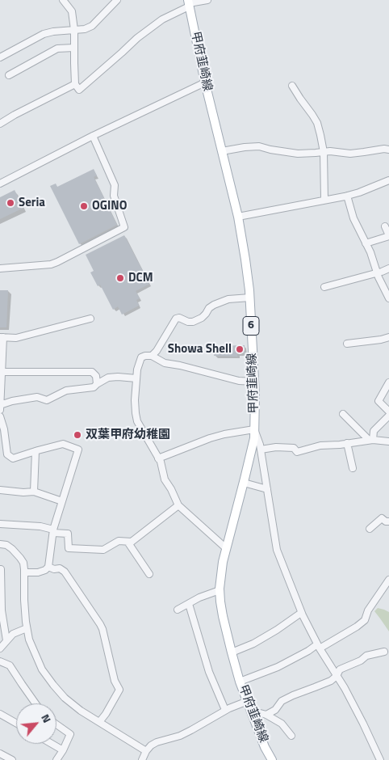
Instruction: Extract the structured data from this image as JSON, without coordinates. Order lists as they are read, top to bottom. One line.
{"streets":{"main road":["甲府韮崎線","6"]},"places":["Seria","OGINO","DCM","Showa Shell","双葉甲府幼稚園"],"north":"top right"}
